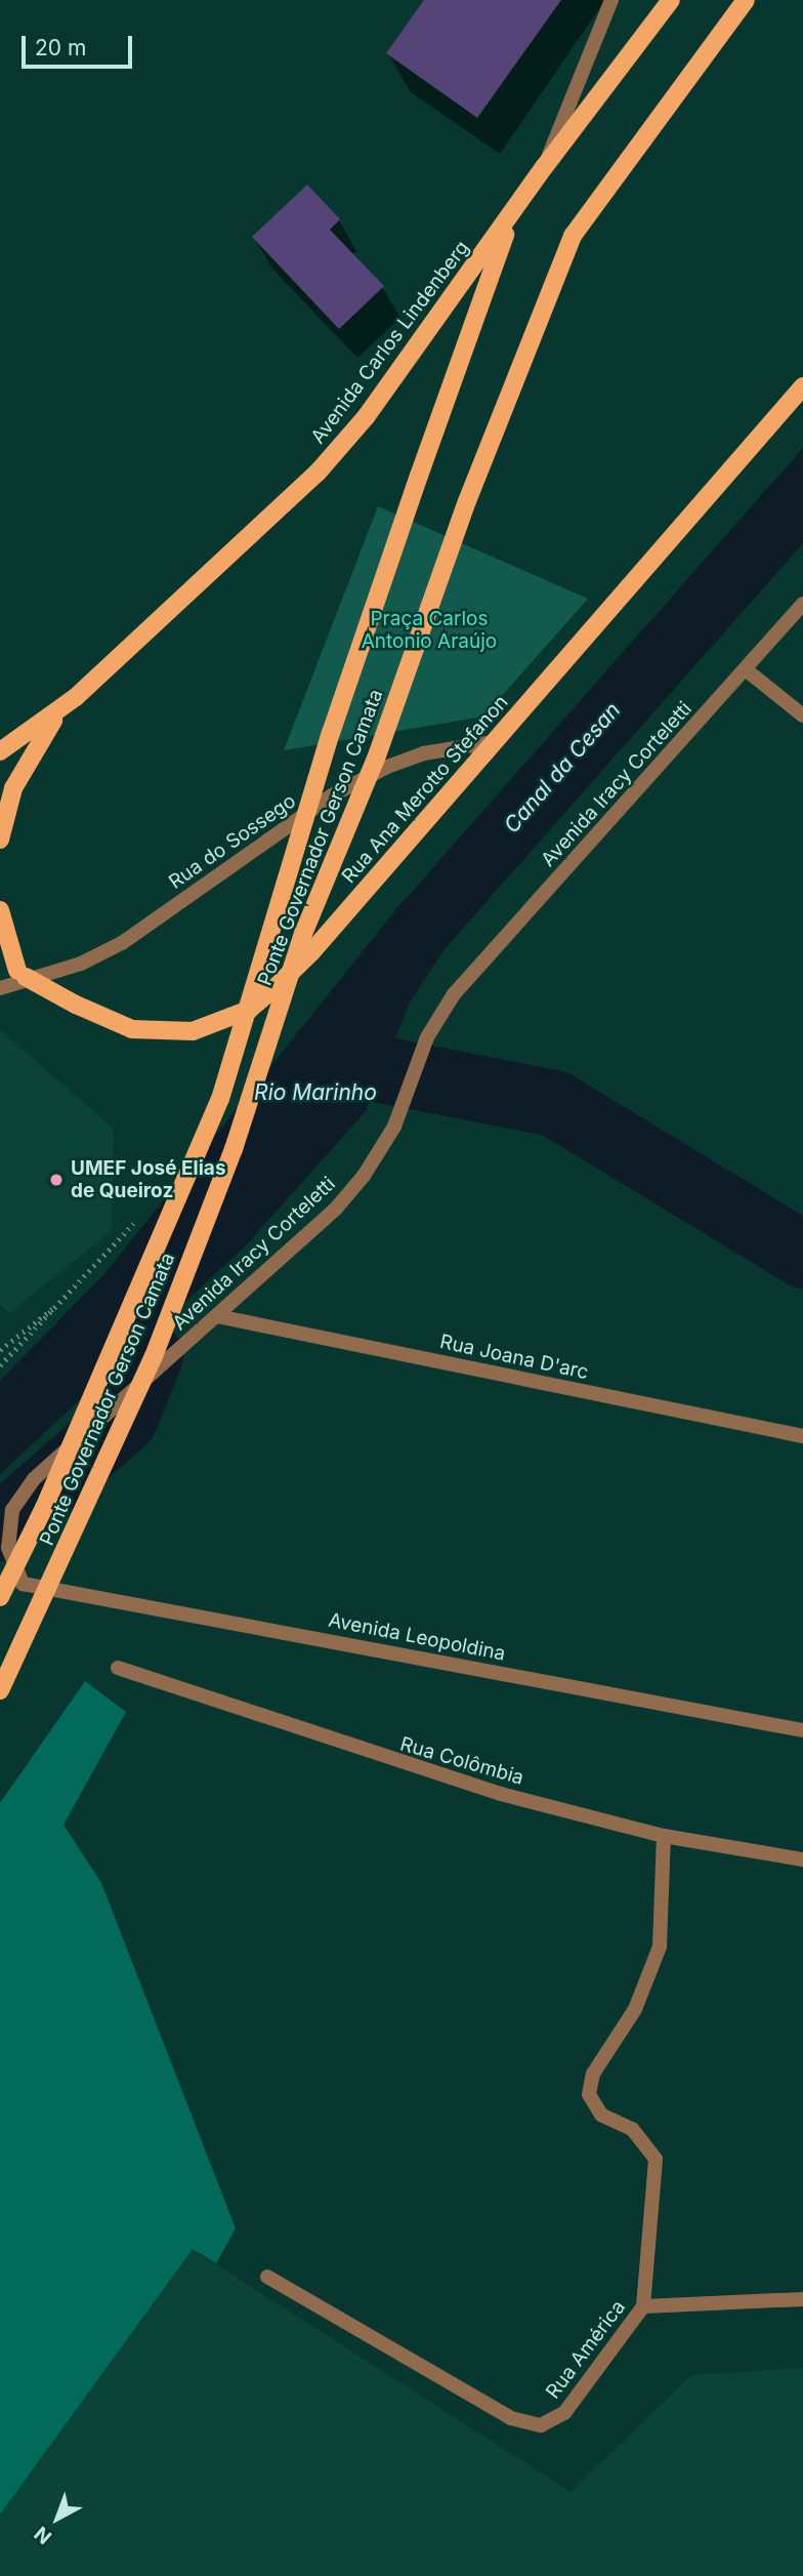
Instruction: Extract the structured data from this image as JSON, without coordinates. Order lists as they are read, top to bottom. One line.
{"streets":{"main road":["Avenida Carlos Lindenberg","Rua Ana Merotto Stefanon","Ponte Governador Gerson Camata"],"street":["Avenida Iracy Corteletti","Rua do Sossego","Rua Joana D'arc","Avenida Leopoldina","Rua Colômbia","Rua América"]},"crossings":[["Avenida Carlos Lindenberg","Ponte Governador Gerson Camata"],["Avenida Iracy Corteletti","Rua Joana D'arc"],["Avenida Iracy Corteletti","Avenida Leopoldina"],["Rua Ana Merotto Stefanon","Rua do Sossego"]],"water":["Canal da Cesan","Rio Marinho"],"parks":["Praça Carlos Antonio Araújo"],"places":["UMEF José Elias de Queiroz"],"scale_bar":"20 m","north":"bottom left"}
